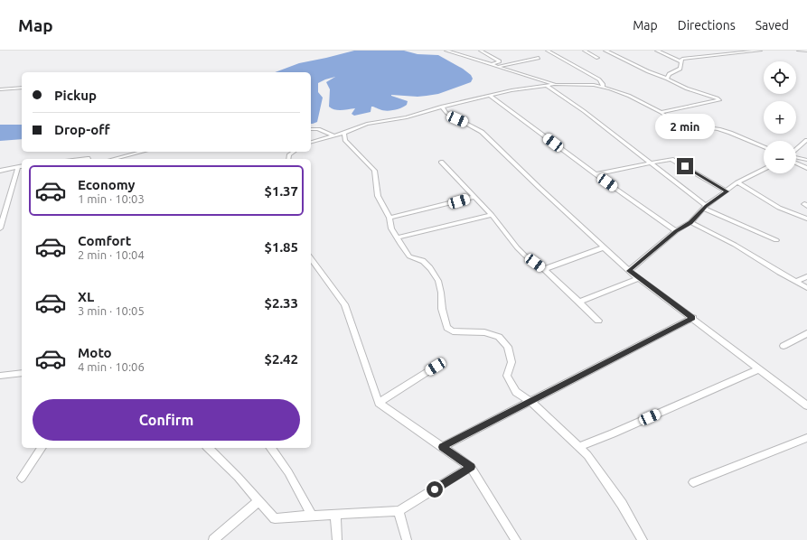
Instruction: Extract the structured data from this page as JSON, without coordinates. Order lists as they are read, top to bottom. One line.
{"page":{"header":"Map","nav":["Map","Directions","Saved"],"map_buttons":["+","−"],"banner":["Pickup","Drop-off"],"bubble":"2 min","list":[{"name":"Economy","note":"1 min · 10:03","value":"$1.37"},{"name":"Comfort","note":"2 min · 10:04","value":"$1.85"},{"name":"XL","note":"3 min · 10:05","value":"$2.33"},{"name":"Moto","note":"4 min · 10:06","value":"$2.42"}],"buttons":"Confirm"}}
